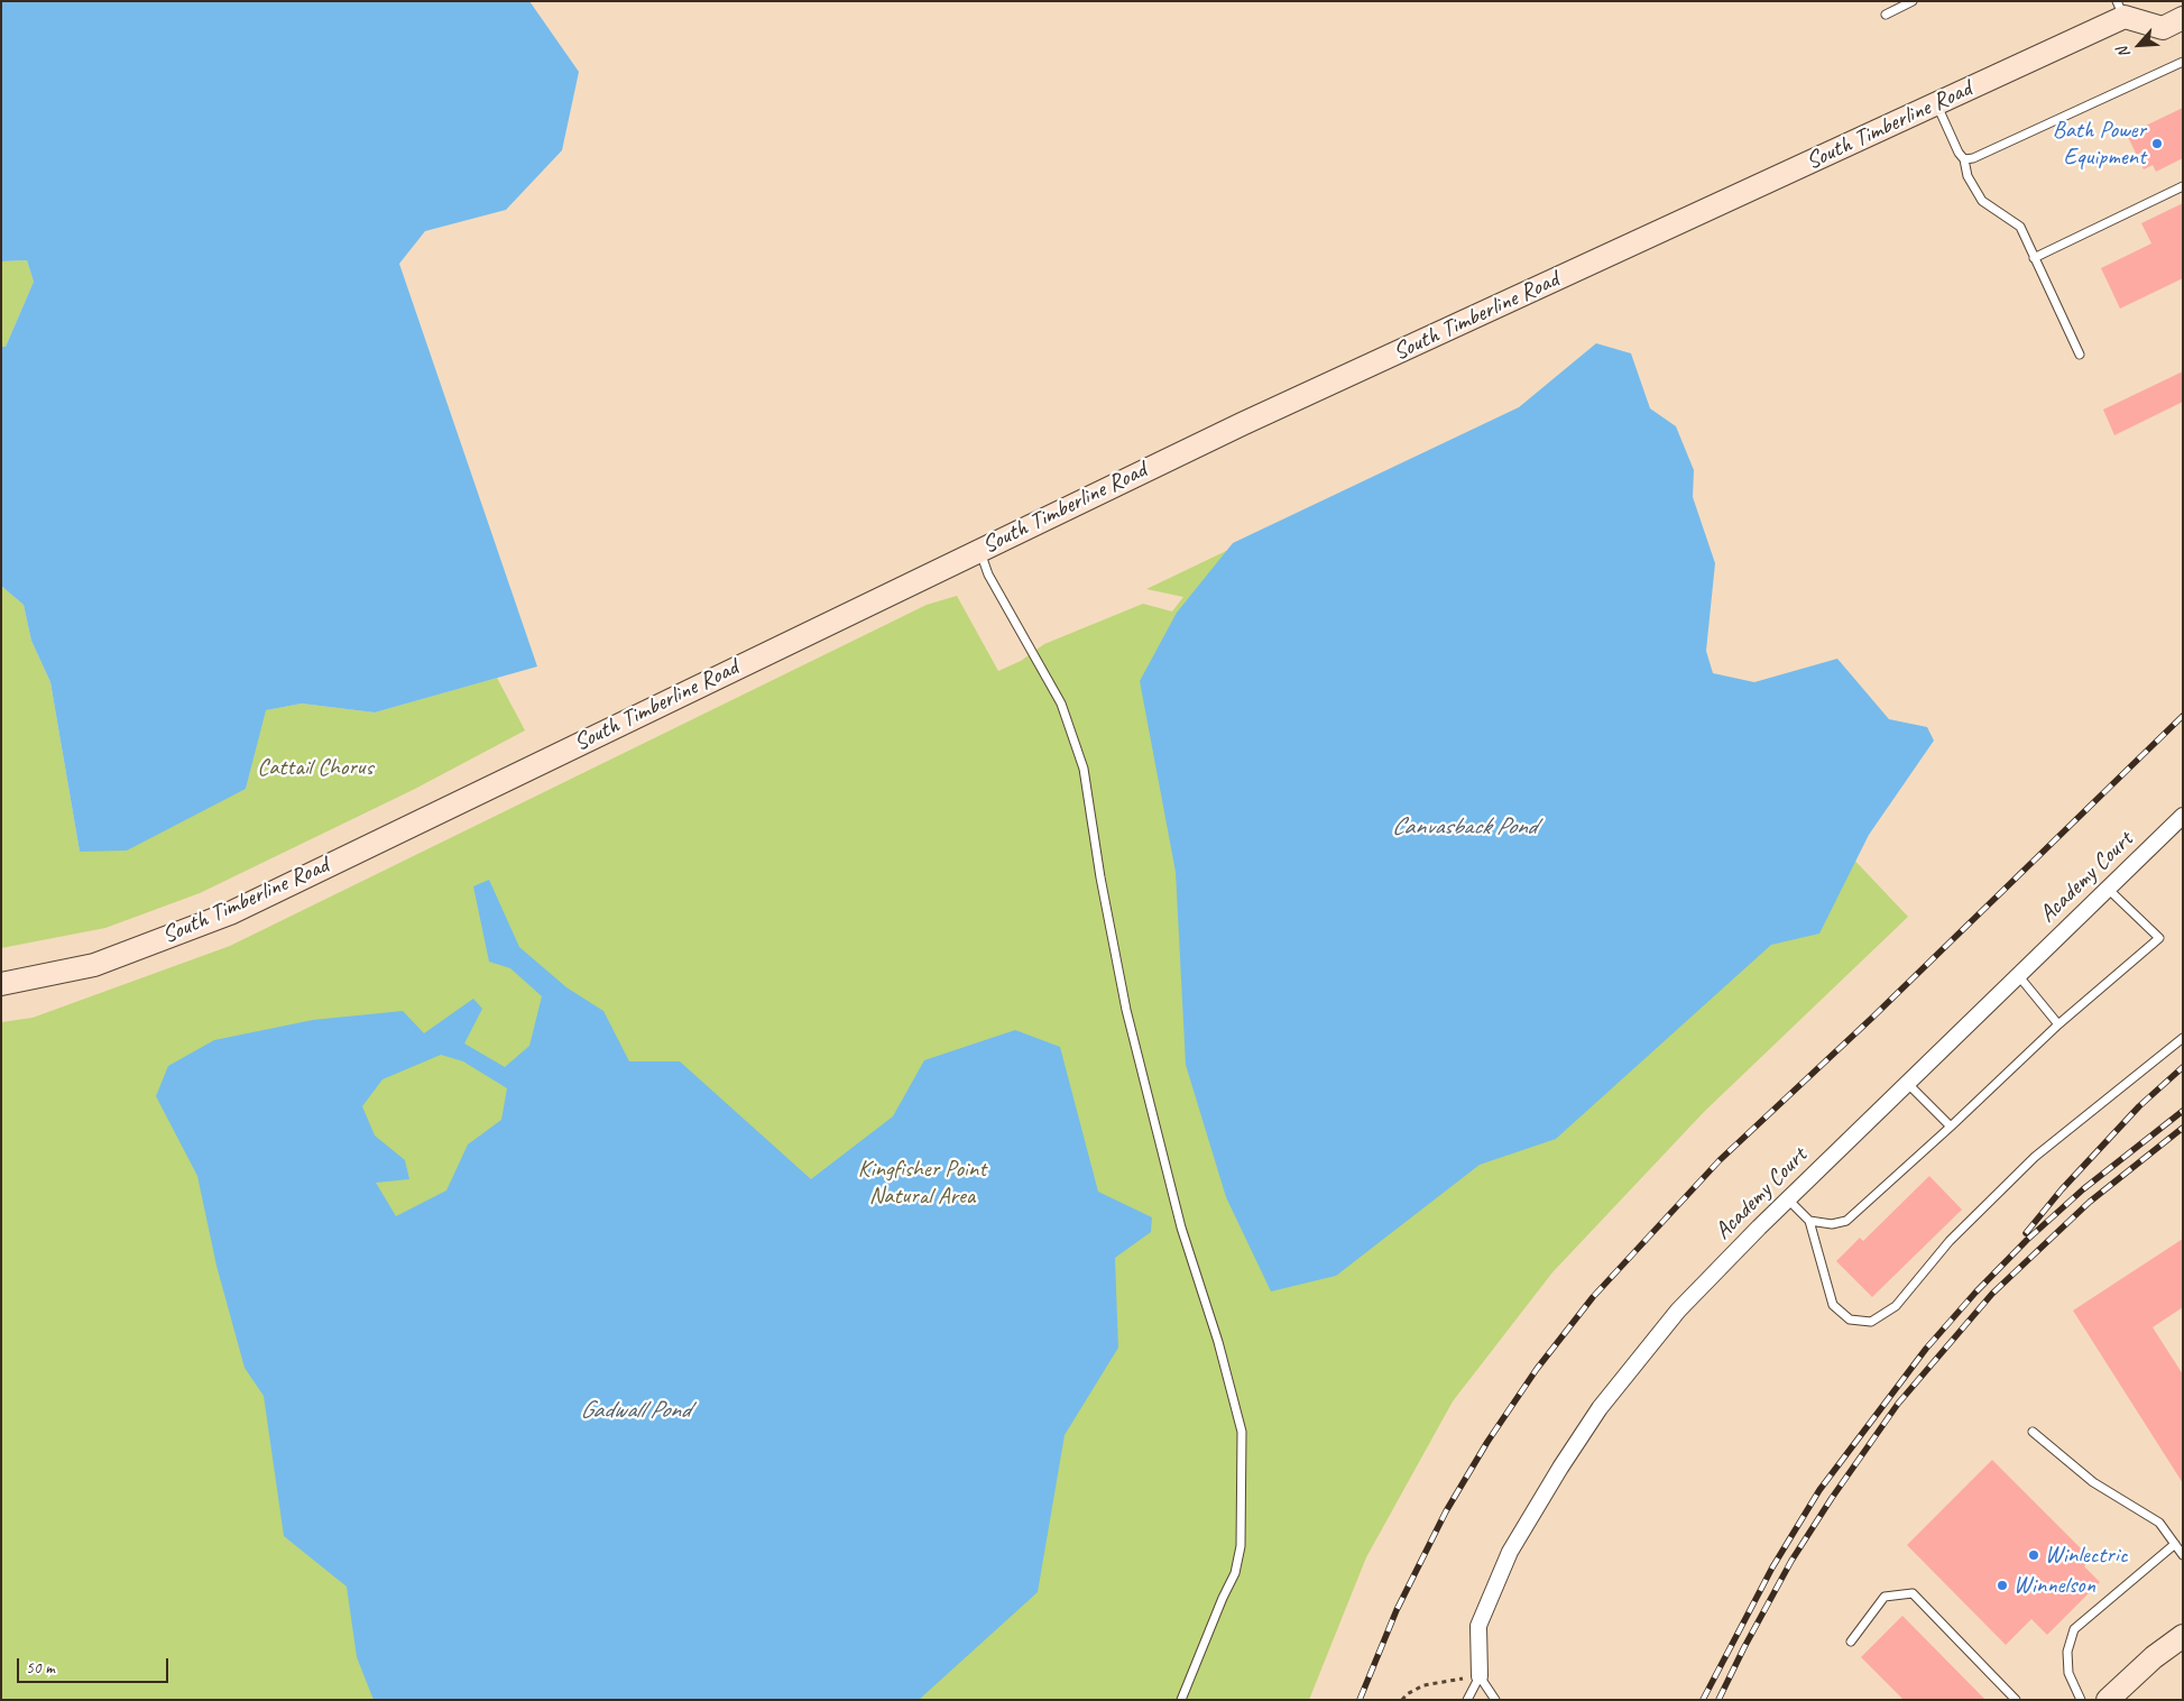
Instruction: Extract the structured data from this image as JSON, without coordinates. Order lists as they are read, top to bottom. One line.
{"streets":{"main road":["South Timberline Road"],"street":["Academy Court"]},"water":["Canvasback Pond","Gadwall Pond"],"parks":["Cattail Chorus","Kingfisher Point Natural Area"],"places":["Bath Power Equipment","Winlectric","Winnelson"],"scale_bar":"50 m","north":"bottom left"}
